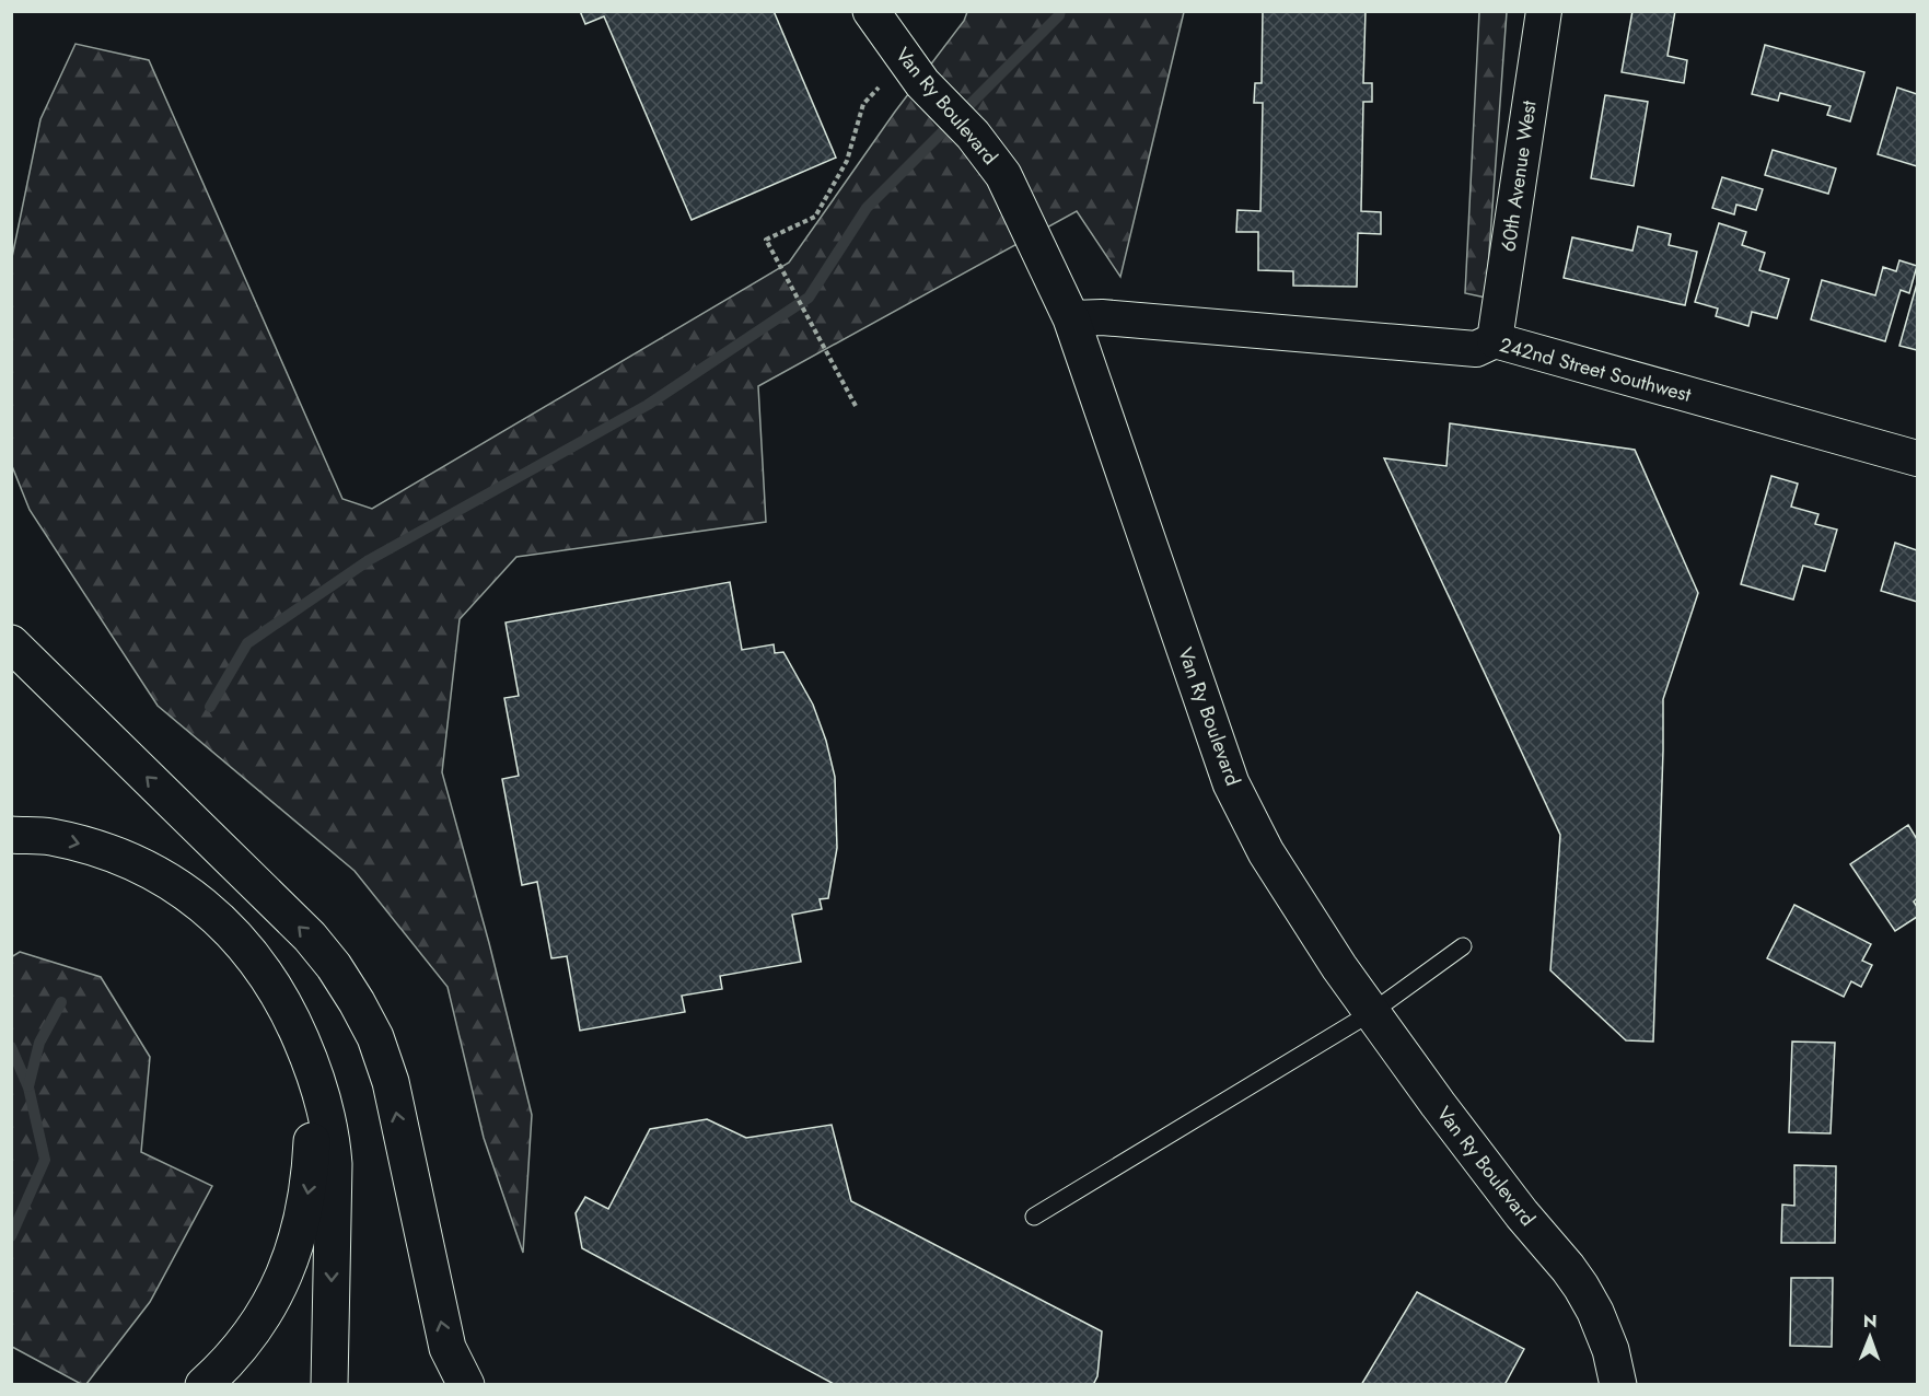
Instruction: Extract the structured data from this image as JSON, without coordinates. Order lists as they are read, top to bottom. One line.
{"streets":{"main road":["Van Ry Boulevard"],"street":["60th Avenue West","242nd Street Southwest"]},"crossings":[["Van Ry Boulevard","242nd Street Southwest"],["60th Avenue West","242nd Street Southwest"]],"north":"top"}
